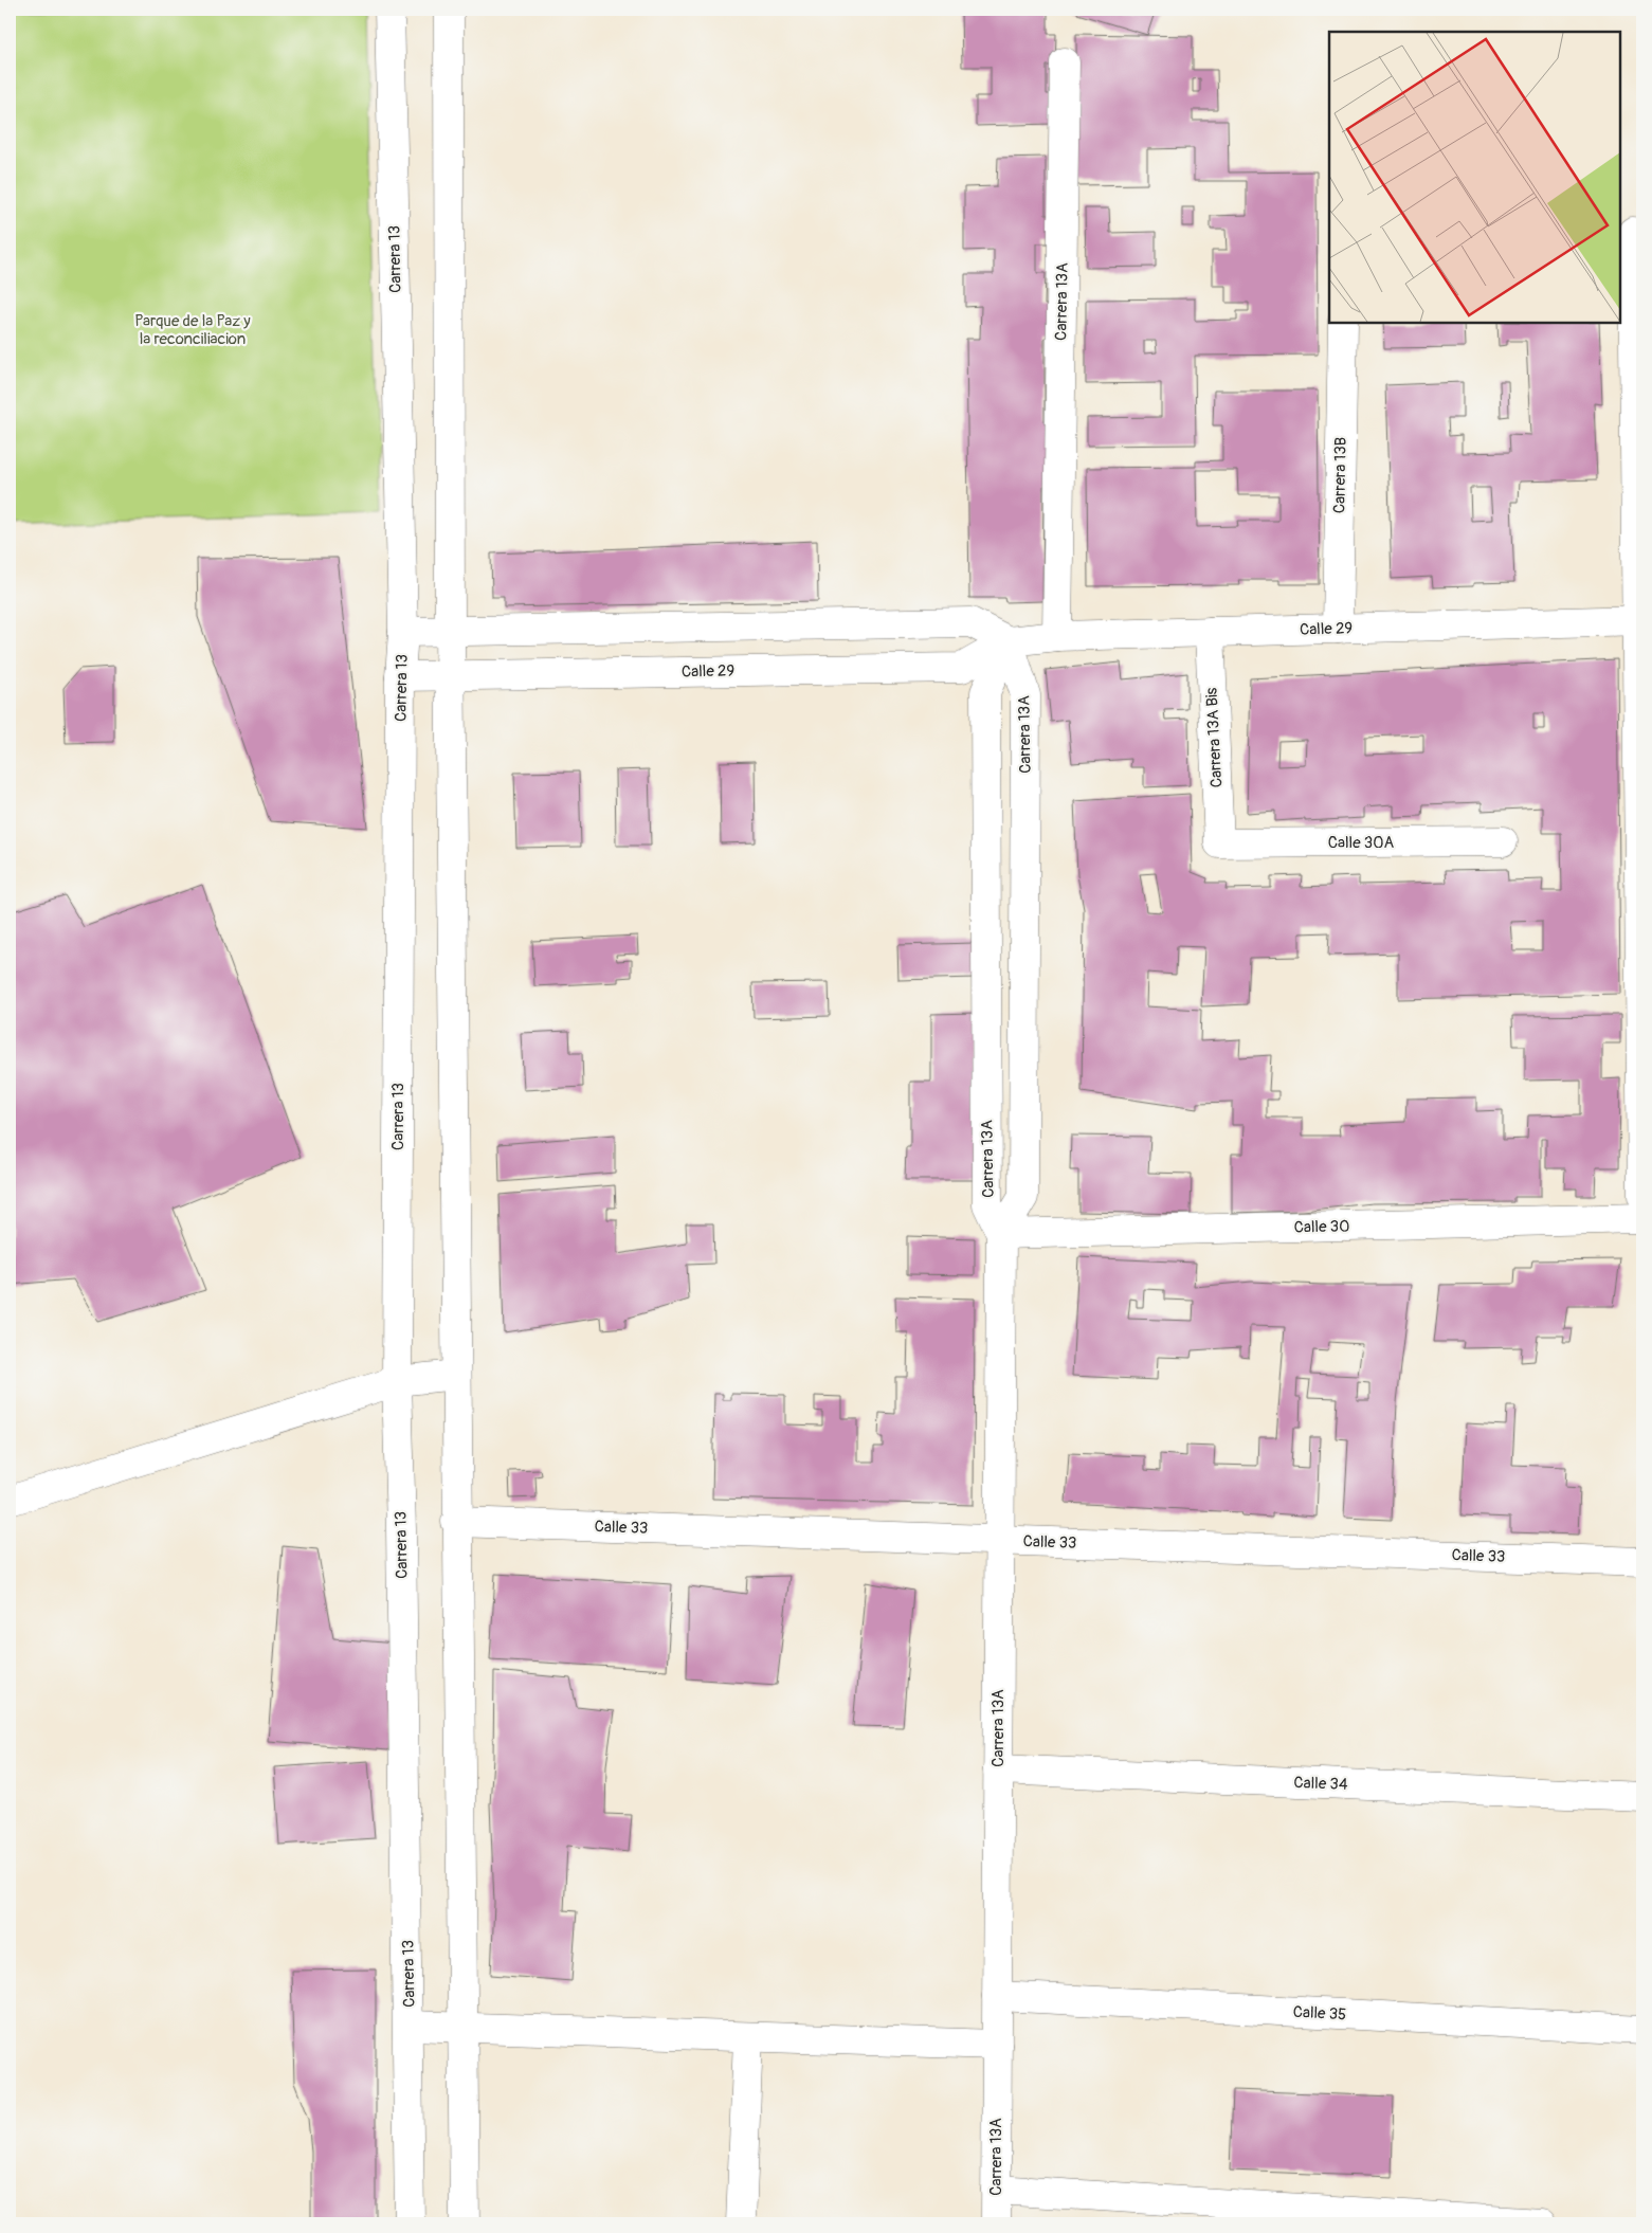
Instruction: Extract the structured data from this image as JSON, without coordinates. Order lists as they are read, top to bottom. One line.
{"streets":{"street":["Carrera 13","Carrera 13A","Carrera 13B","Calle 29","Carrera 13A Bis","Calle 30A","Calle 30","Calle 33","Calle 34","Calle 35"]},"crossings":[["Carrera 13","Calle 29"],["Carrera 13A","Calle 29"],["Carrera 13A","Calle 30"],["Carrera 13A","Calle 33"],["Carrera 13A","Calle 34"],["Carrera 13A","Calle 35"],["Carrera 13B","Calle 29"],["Calle 29","Carrera 13A Bis"],["Carrera 13A Bis","Calle 30A"]],"parks":["Parque de la Paz y la reconciliacion"]}
